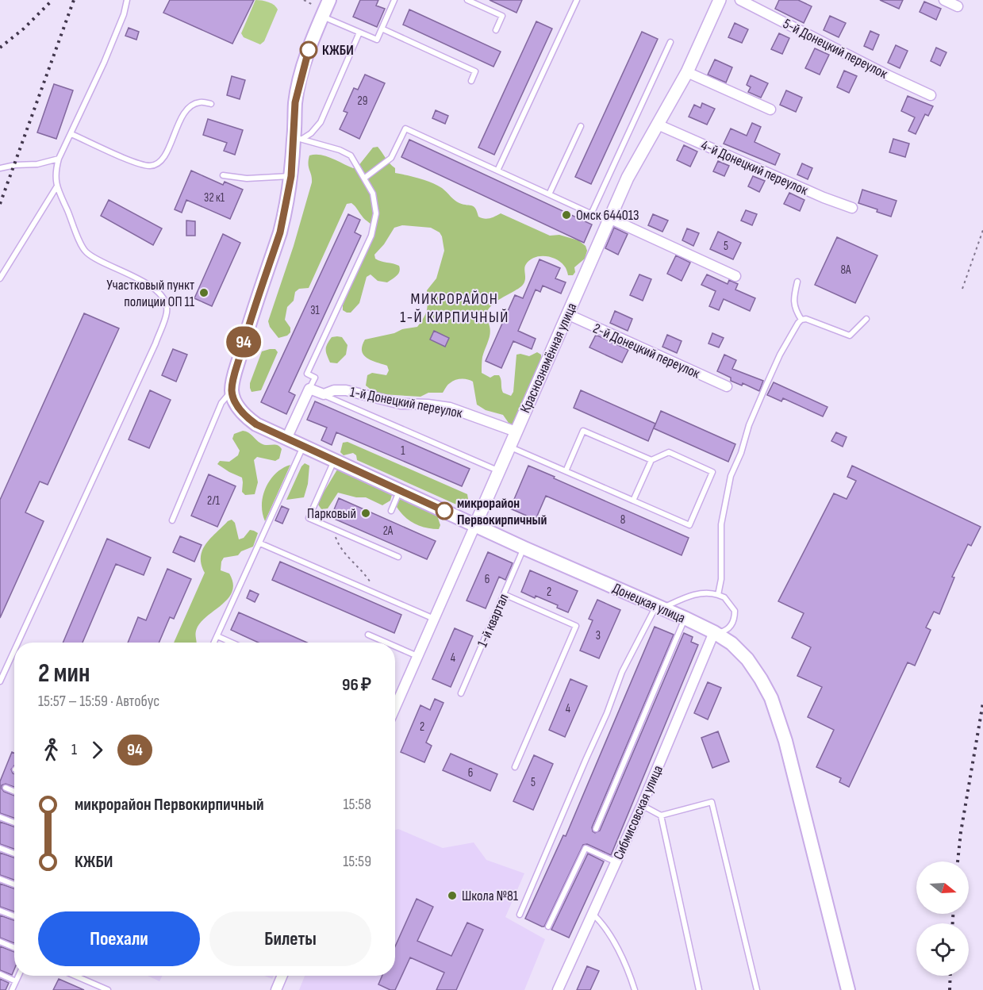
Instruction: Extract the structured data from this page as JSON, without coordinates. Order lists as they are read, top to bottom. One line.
{"streets":{"main road":["Донецкая улица"],"street":["5-й Донецкий переулок","4-й Донецкий переулок","2-й Донецкий переулок","Краснознамённая улица","1-й Донецкий переулок","Сибмисовская улица"],"lane":["1-й квартал"]},"crossings":[["4-й Донецкий переулок","Краснознамённая улица"],["2-й Донецкий переулок","Краснознамённая улица"],["Краснознамённая улица","1-й Донецкий переулок"],["Краснознамённая улица","Донецкая улица"],["Донецкая улица","1-й квартал"],["Донецкая улица","Сибмисовская улица"]],"districts":["МИКРОРАЙОН 1-Й КИРПИЧНЫЙ"],"places":["КЖБИ","Омск 644013","Участковый пункт полиции ОП 11","микрорайон Первокирпичный","Парковый","Школа №81"],"lines":["bus line 94"],"house_numbers":["29","32 к1","5","8А","31","1","2/1","8","2А","6","2","3","4","4","2","6","5"],"north":"right","page":{"on_map":"94","heading":["2 мин","15:57 – 15:59 · Автобус","96 ₽"],"legs":["1","94"],"list":[{"name":"микрорайон Первокирпичный","value":"15:58"},{"name":"КЖБИ","value":"15:59"}],"buttons":["Поехали","Билеты"]}}
